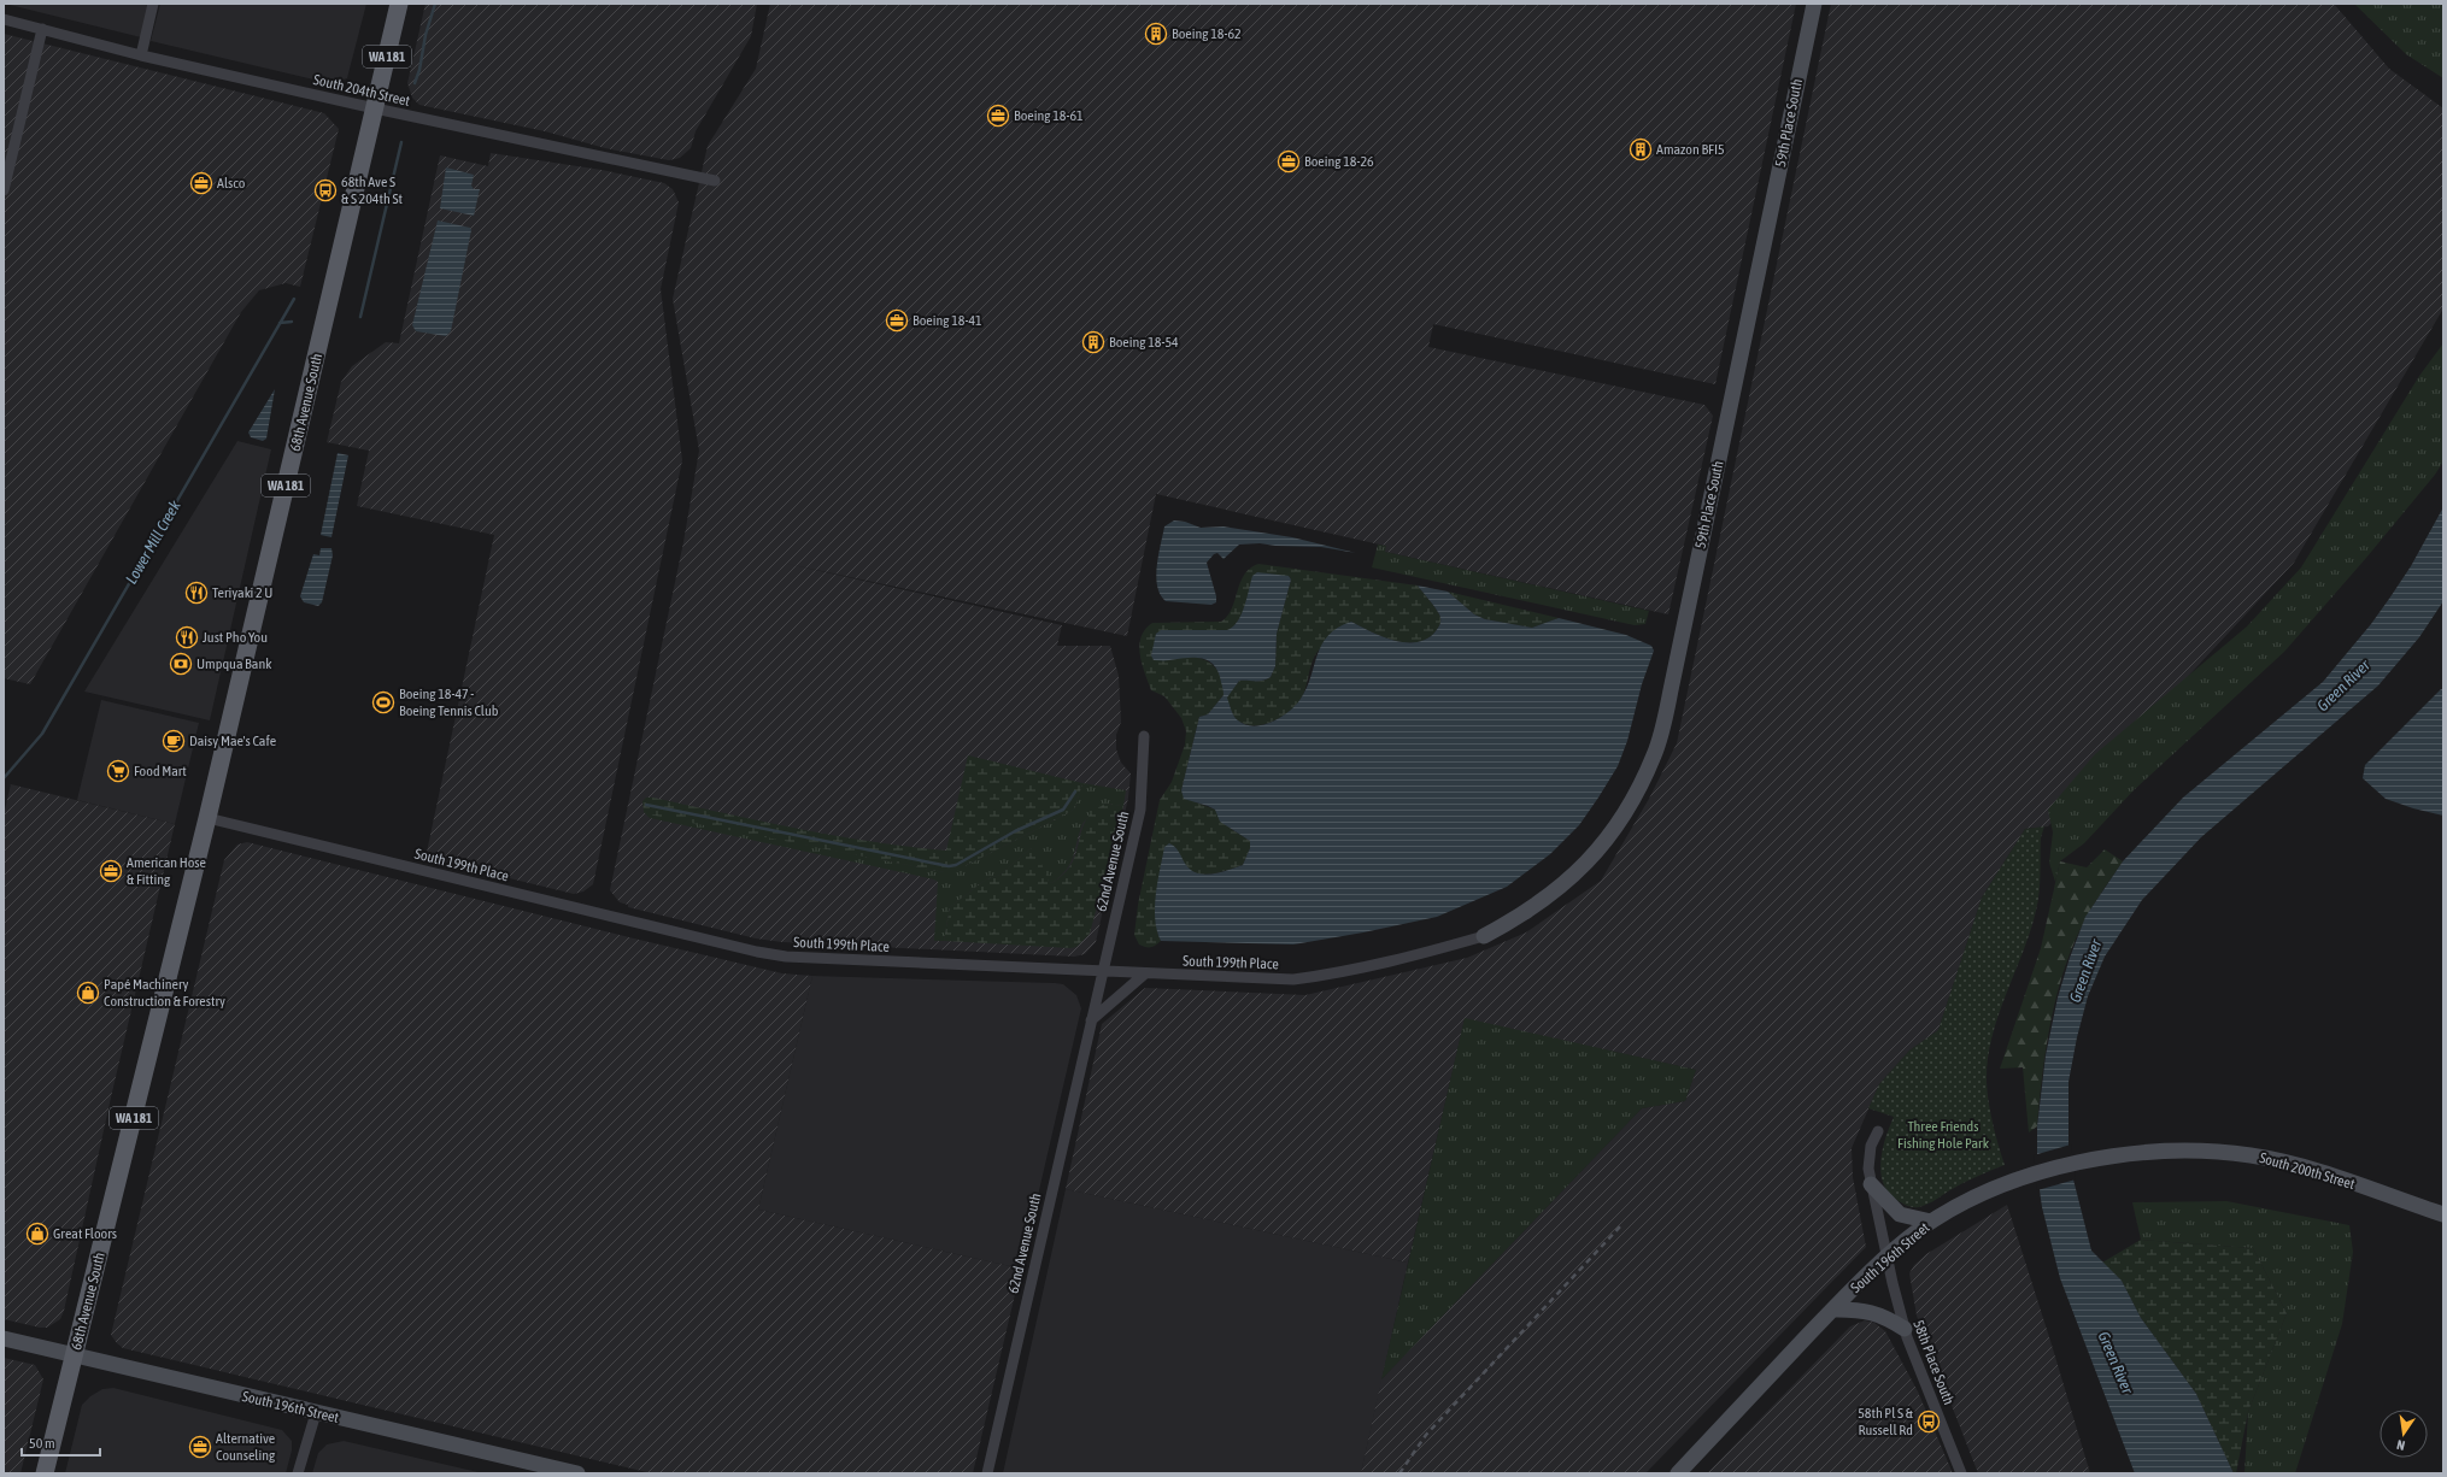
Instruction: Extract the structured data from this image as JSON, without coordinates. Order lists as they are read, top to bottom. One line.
{"streets":{"main road":["WA 181","59th Place South","68th Avenue South","South 200th Street","South 196th Street"],"street":["South 204th Street","62nd Avenue South","South 199th Place","58th Place South"]},"crossings":[["South 204th Street","68th Avenue South"],["59th Place South","South 199th Place"],["68th Avenue South","South 199th Place"],["68th Avenue South","South 196th Street"],["62nd Avenue South","South 199th Place"],["South 200th Street","South 196th Street"],["South 196th Street","58th Place South"]],"water":["Lower Mill Creek","Green River"],"parks":["Three Friends Fishing Hole Park"],"places":{"building":["Boeing 18-62","Amazon BFI5","Boeing 18-54"],"office":["Boeing 18-61","Boeing 18-26","Alsco","Boeing 18-41","American Hose & Fitting","Alternative Counseling"],"bus stop":["68th Ave S & S 204th St","58th Pl S & Russell Rd"],"restaurant":["Teriyaki 2 U","Just Pho You"],"bank":["Umpqua Bank"],"sports":["Boeing 18-47 - Boeing Tennis Club"],"cafe":["Daisy Mae's Cafe"],"supermarket":["Food Mart"],"shop":["Papé Machinery Construction & Forestry","Great Floors"]},"scale_bar":"50 m","north":"bottom"}
